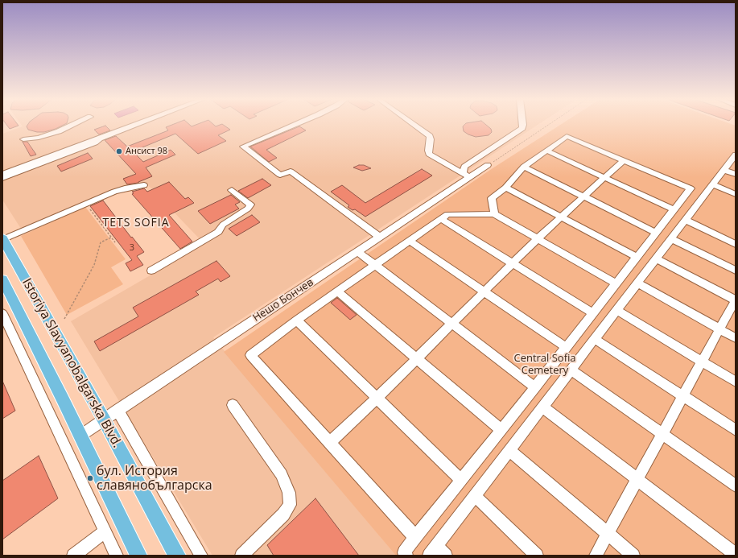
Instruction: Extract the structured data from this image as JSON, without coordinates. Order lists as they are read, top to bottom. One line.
{"streets":{"main road":["Istoriya Slavyanobalgarska Blvd."],"street":["Нешо Бончев"]},"crossings":[["Нешо Бончев","Istoriya Slavyanobalgarska Blvd."]],"districts":["TETS SOFIA"],"parks":["Central Sofia Cemetery"],"places":["Ансист 98","бул. История славянобългарска"],"house_numbers":["3"]}
